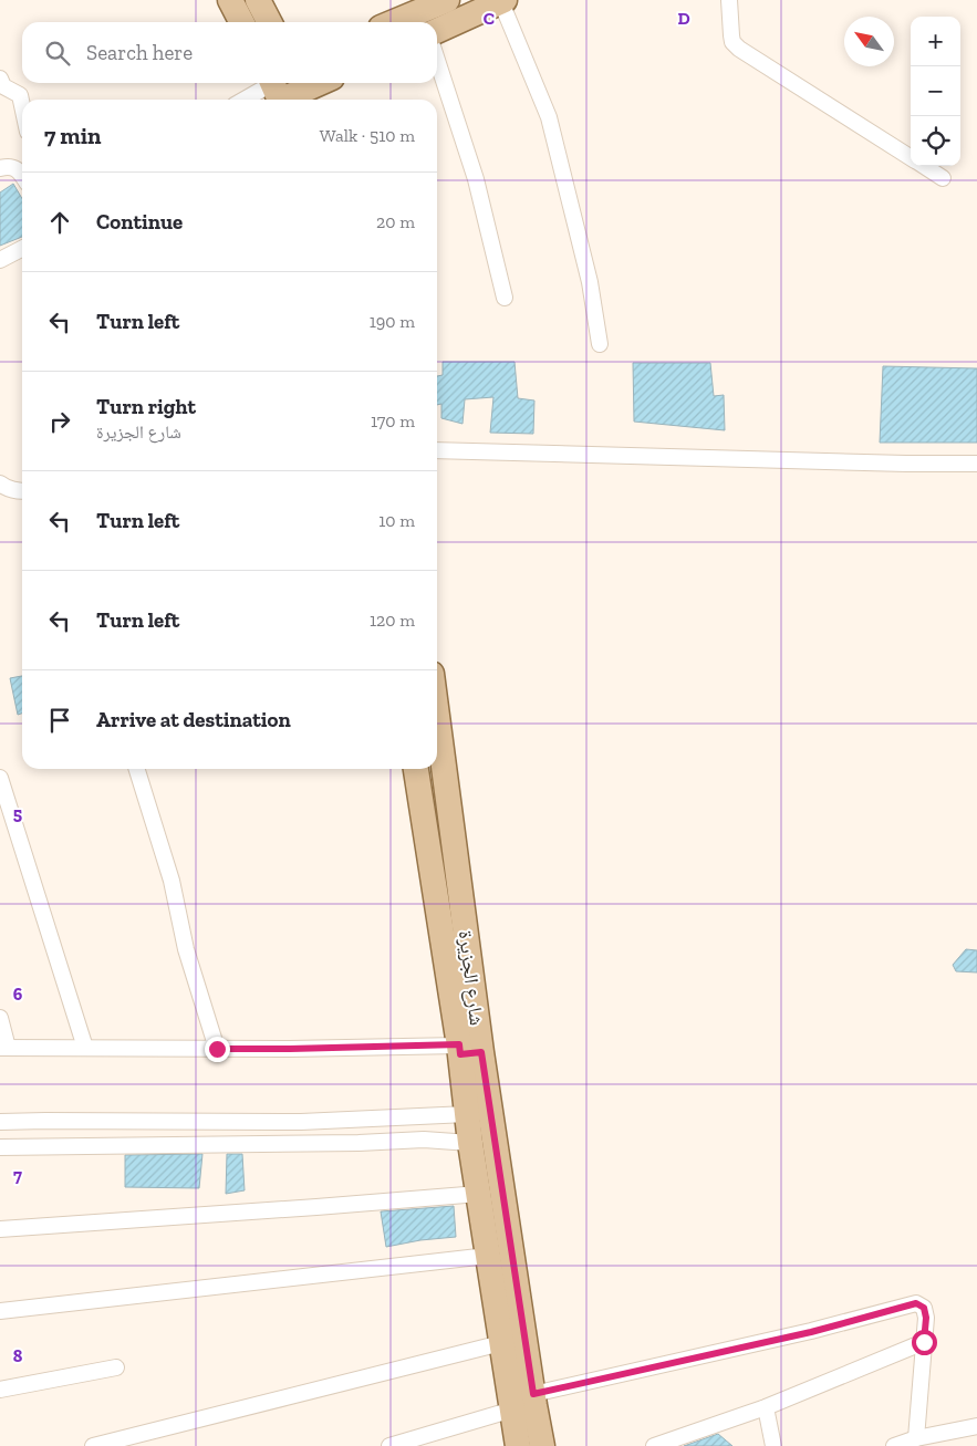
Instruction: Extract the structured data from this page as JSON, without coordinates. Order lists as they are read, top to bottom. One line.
{"streets":{"main road":["شارع الجزيرة"]},"north":"top left","page":{"map_buttons":["+","−"],"search":"Search here","heading":["7 min","Walk · 510 m"],"list":[["Continue","20 m"],["Turn left","190 m"],["Turn right","شارع الجزيرة","170 m"],["Turn left","10 m"],["Turn left","120 m"],"Arrive at destination"]},"grid":{"columns":["C","D"],"rows":["5","6","7","8"]}}
